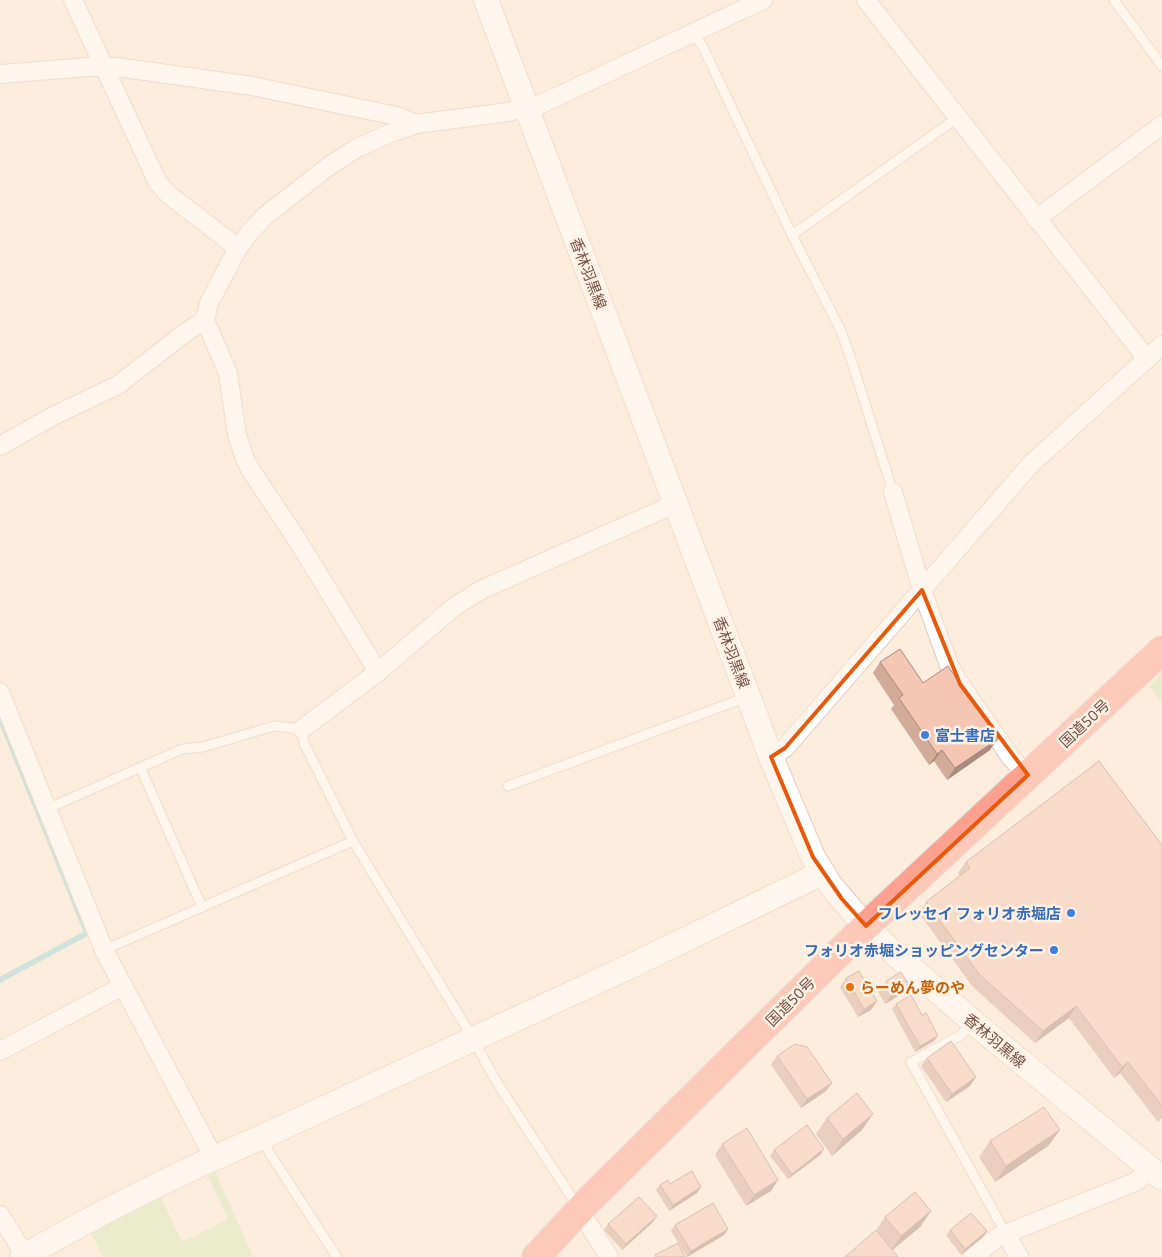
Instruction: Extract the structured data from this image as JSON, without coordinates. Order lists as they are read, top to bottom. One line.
{"streets":{"highway":["国道50号"],"main road":["香林羽黒線"]},"crossings":[["香林羽黒線","国道50号"]],"places":["富士書店","フレッセイ フォリオ赤堀店","フォリオ赤堀ショッピングセンター","らーめん夢のや"]}
